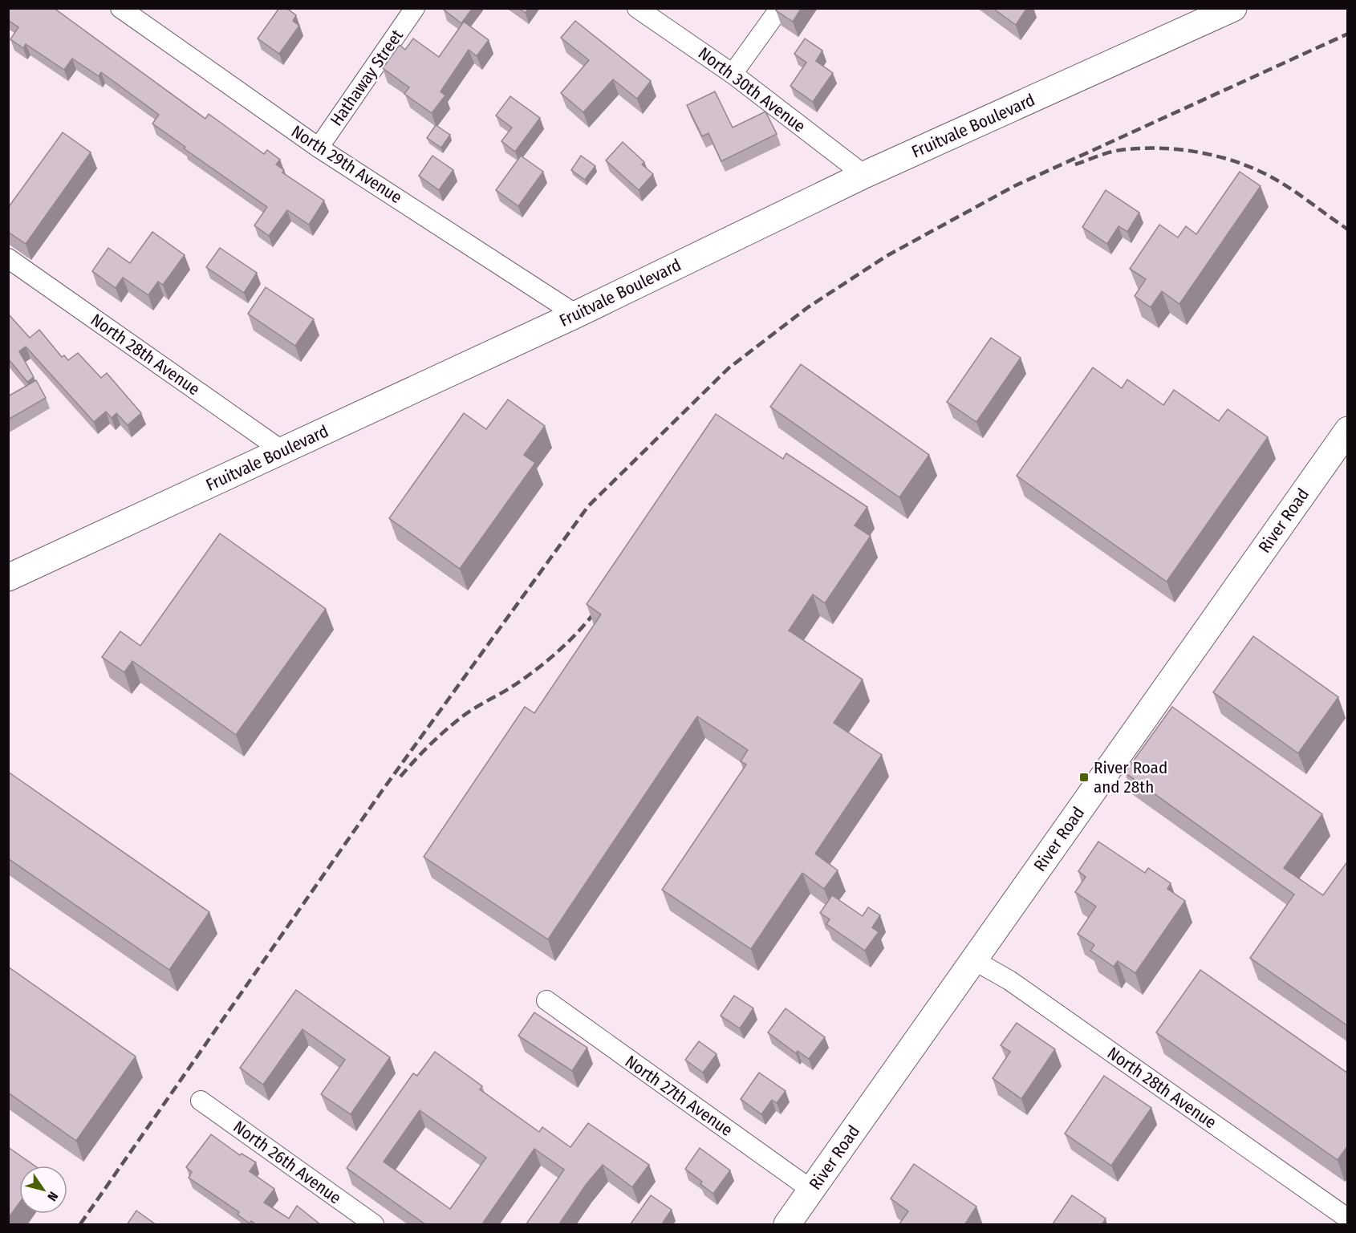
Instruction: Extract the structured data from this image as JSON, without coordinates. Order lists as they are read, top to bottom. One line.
{"streets":{"main road":["Fruitvale Boulevard","River Road"],"street":["Hathaway Street","North 30th Avenue","North 29th Avenue","North 28th Avenue","North 27th Avenue","North 26th Avenue"]},"crossings":[["Hathaway Street","North 29th Avenue"],["North 30th Avenue","Fruitvale Boulevard"],["Fruitvale Boulevard","North 29th Avenue"],["Fruitvale Boulevard","North 28th Avenue"],["North 28th Avenue","River Road"],["River Road","North 27th Avenue"]],"places":{"transit":["River Road and 28th"]},"north":"bottom right"}
